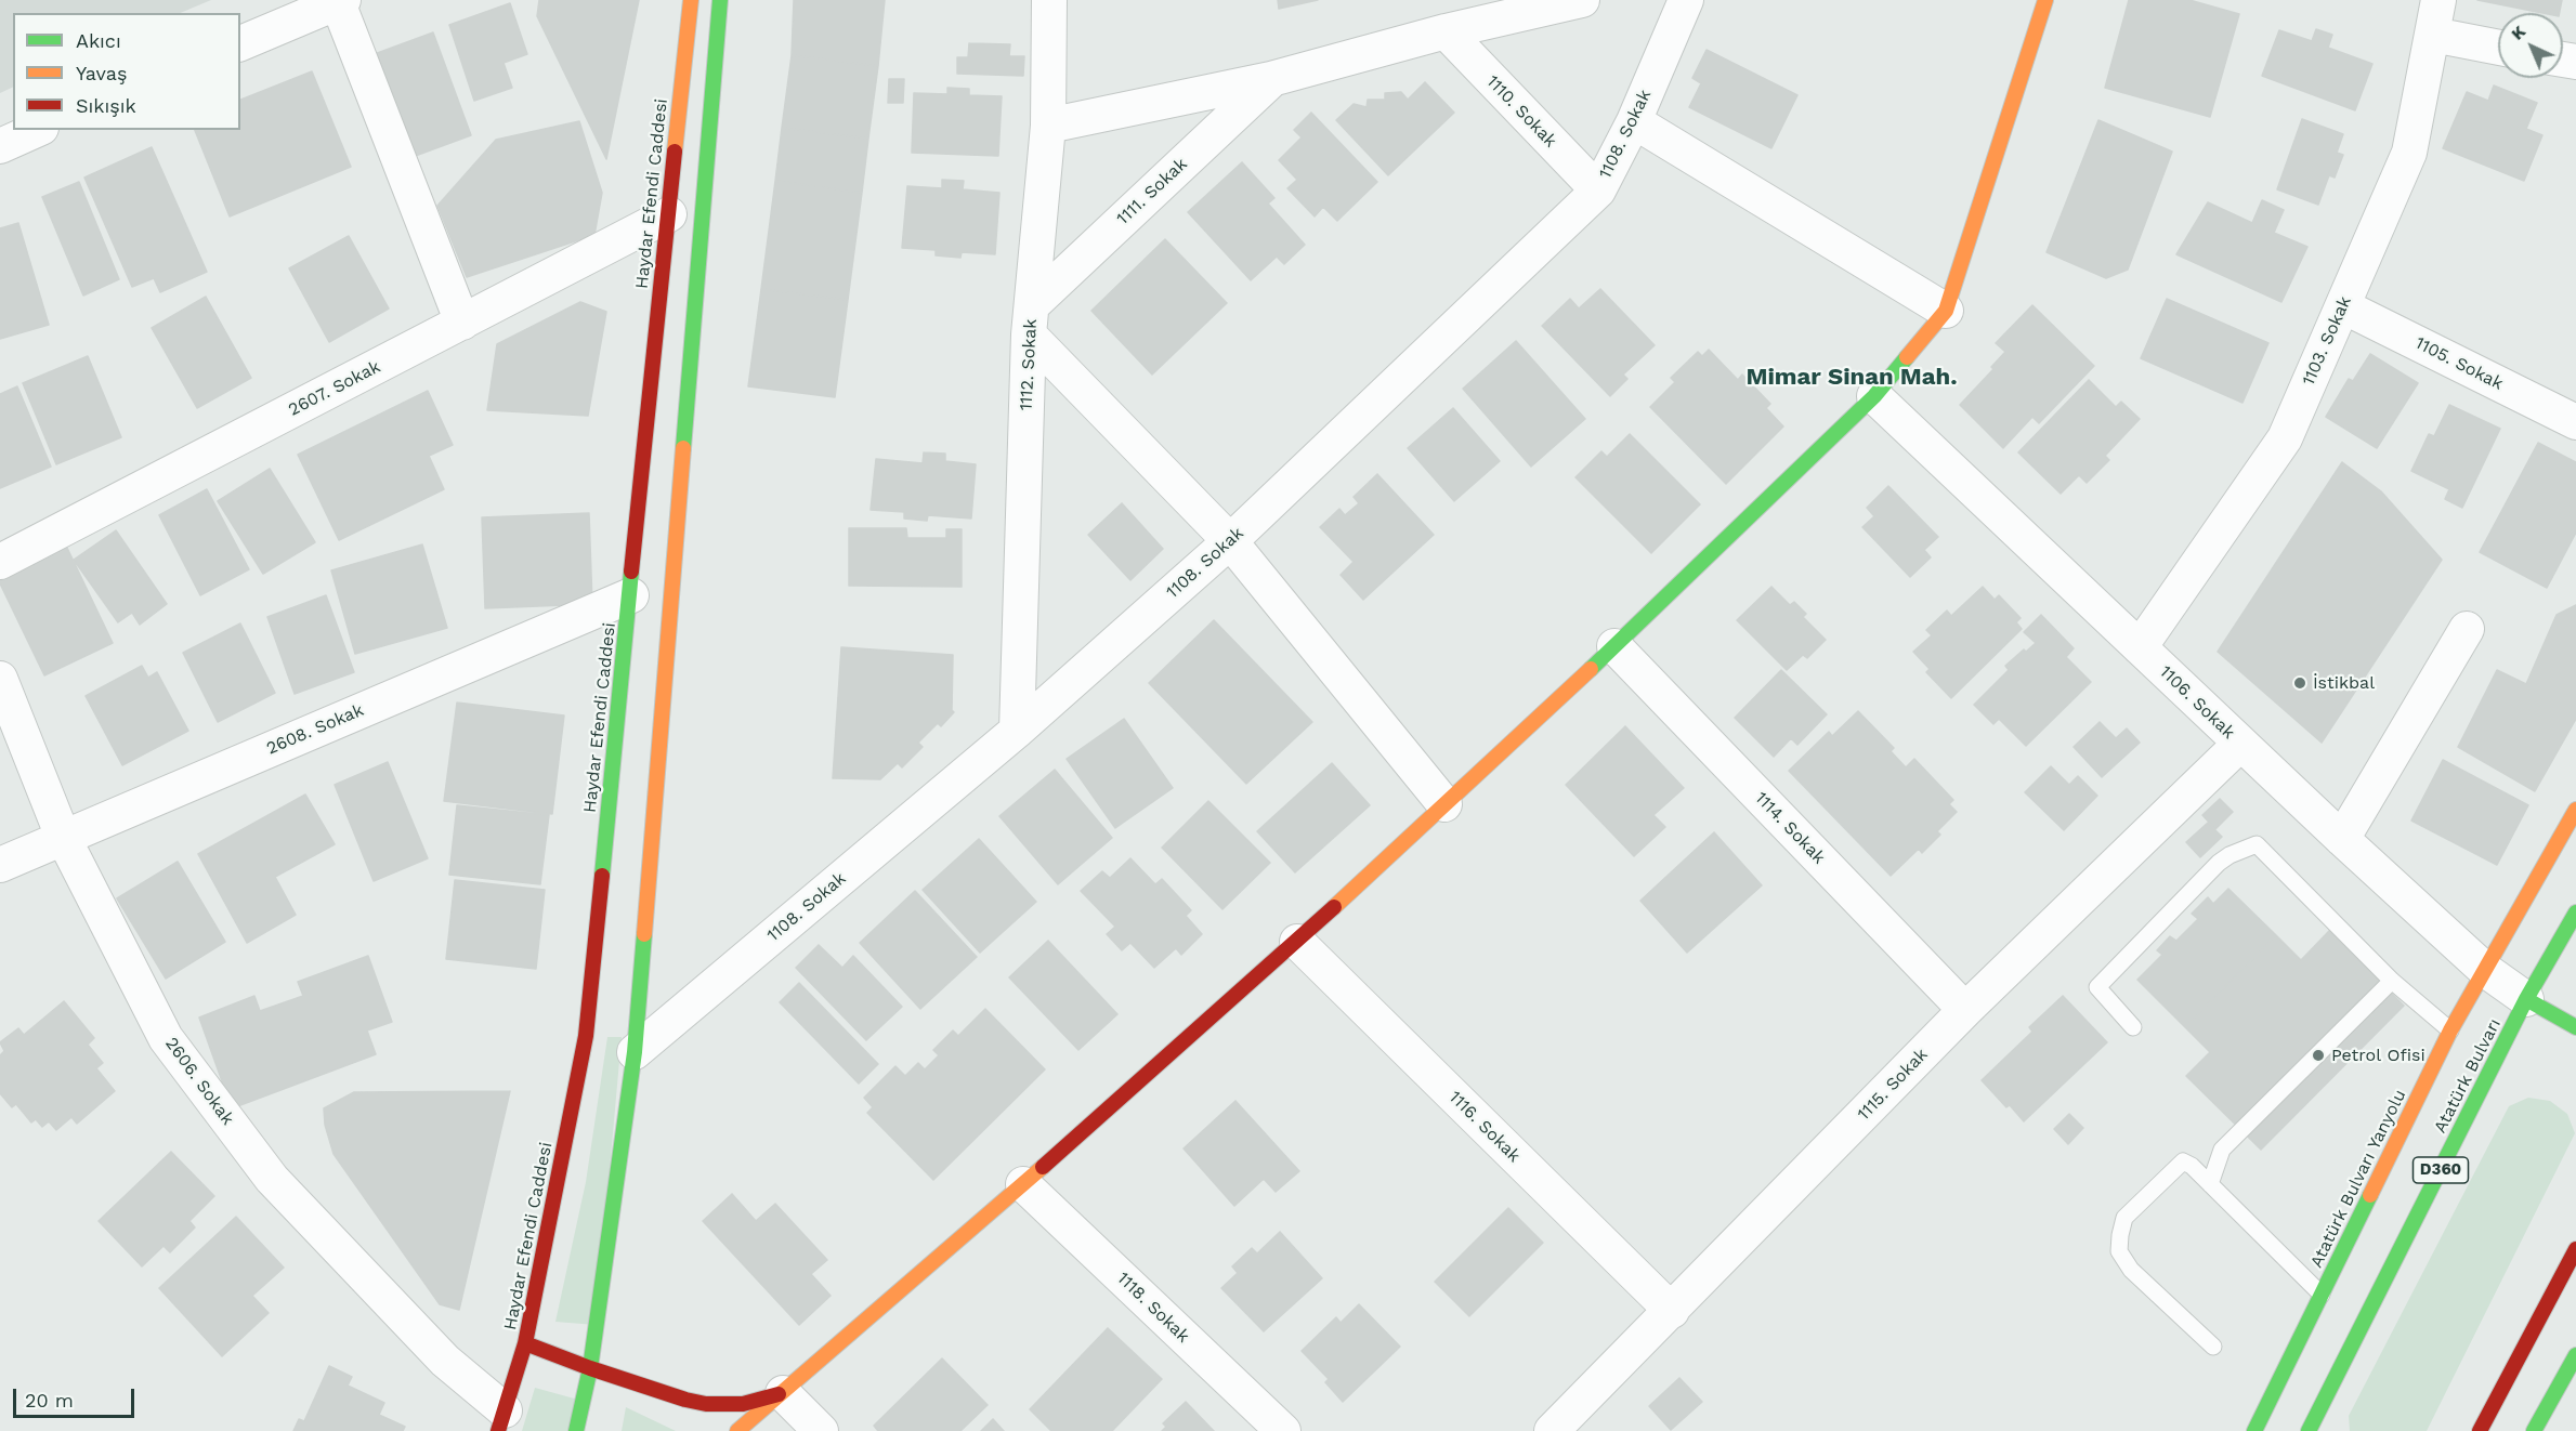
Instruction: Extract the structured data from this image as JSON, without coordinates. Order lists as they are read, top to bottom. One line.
{"streets":{"main road":["Haydar Efendi Caddesi","Atatürk Bulvarı","D360","Atatürk Bulvarı Yanyolu"],"street":["1110. Sokak","1108. Sokak","1111. Sokak","1103. Sokak","1105. Sokak","1112. Sokak","2607. Sokak","1106. Sokak","2608. Sokak","1114. Sokak","2606. Sokak","1115. Sokak","1116. Sokak","1118. Sokak"]},"crossings":[["1110. Sokak","1108. Sokak"],["1108. Sokak","1112. Sokak"],["1111. Sokak","1112. Sokak"],["Haydar Efendi Caddesi","2607. Sokak"],["Haydar Efendi Caddesi","2608. Sokak"],["Haydar Efendi Caddesi","2606. Sokak"],["1103. Sokak","1105. Sokak"],["1103. Sokak","1106. Sokak"],["1106. Sokak","Atatürk Bulvarı"],["1106. Sokak","1115. Sokak"],["1106. Sokak","Atatürk Bulvarı Yanyolu"],["2608. Sokak","2606. Sokak"],["1114. Sokak","1115. Sokak"],["1115. Sokak","1116. Sokak"]],"districts":["Mimar Sinan Mah."],"places":["İstikbal","Petrol Ofisi"],"legend":["Akıcı","Yavaş","Sıkışık"],"scale_bar":"20 m","north":"top left"}
